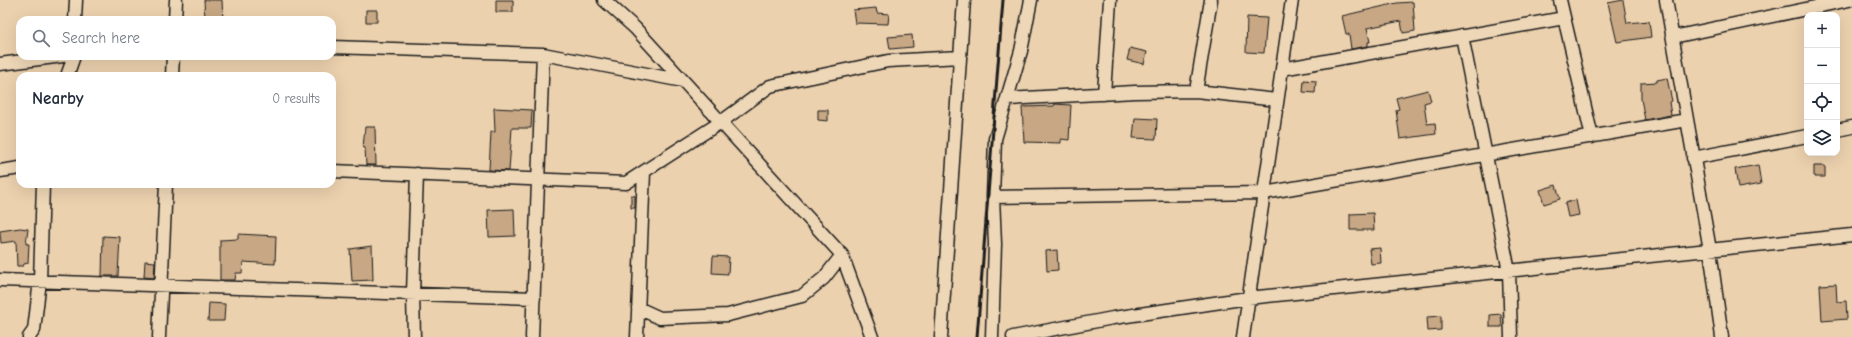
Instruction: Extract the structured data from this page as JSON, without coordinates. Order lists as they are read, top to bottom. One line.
{"page":{"map_buttons":["+","−"],"search":"Search here","heading":["Nearby","0 results"]}}
